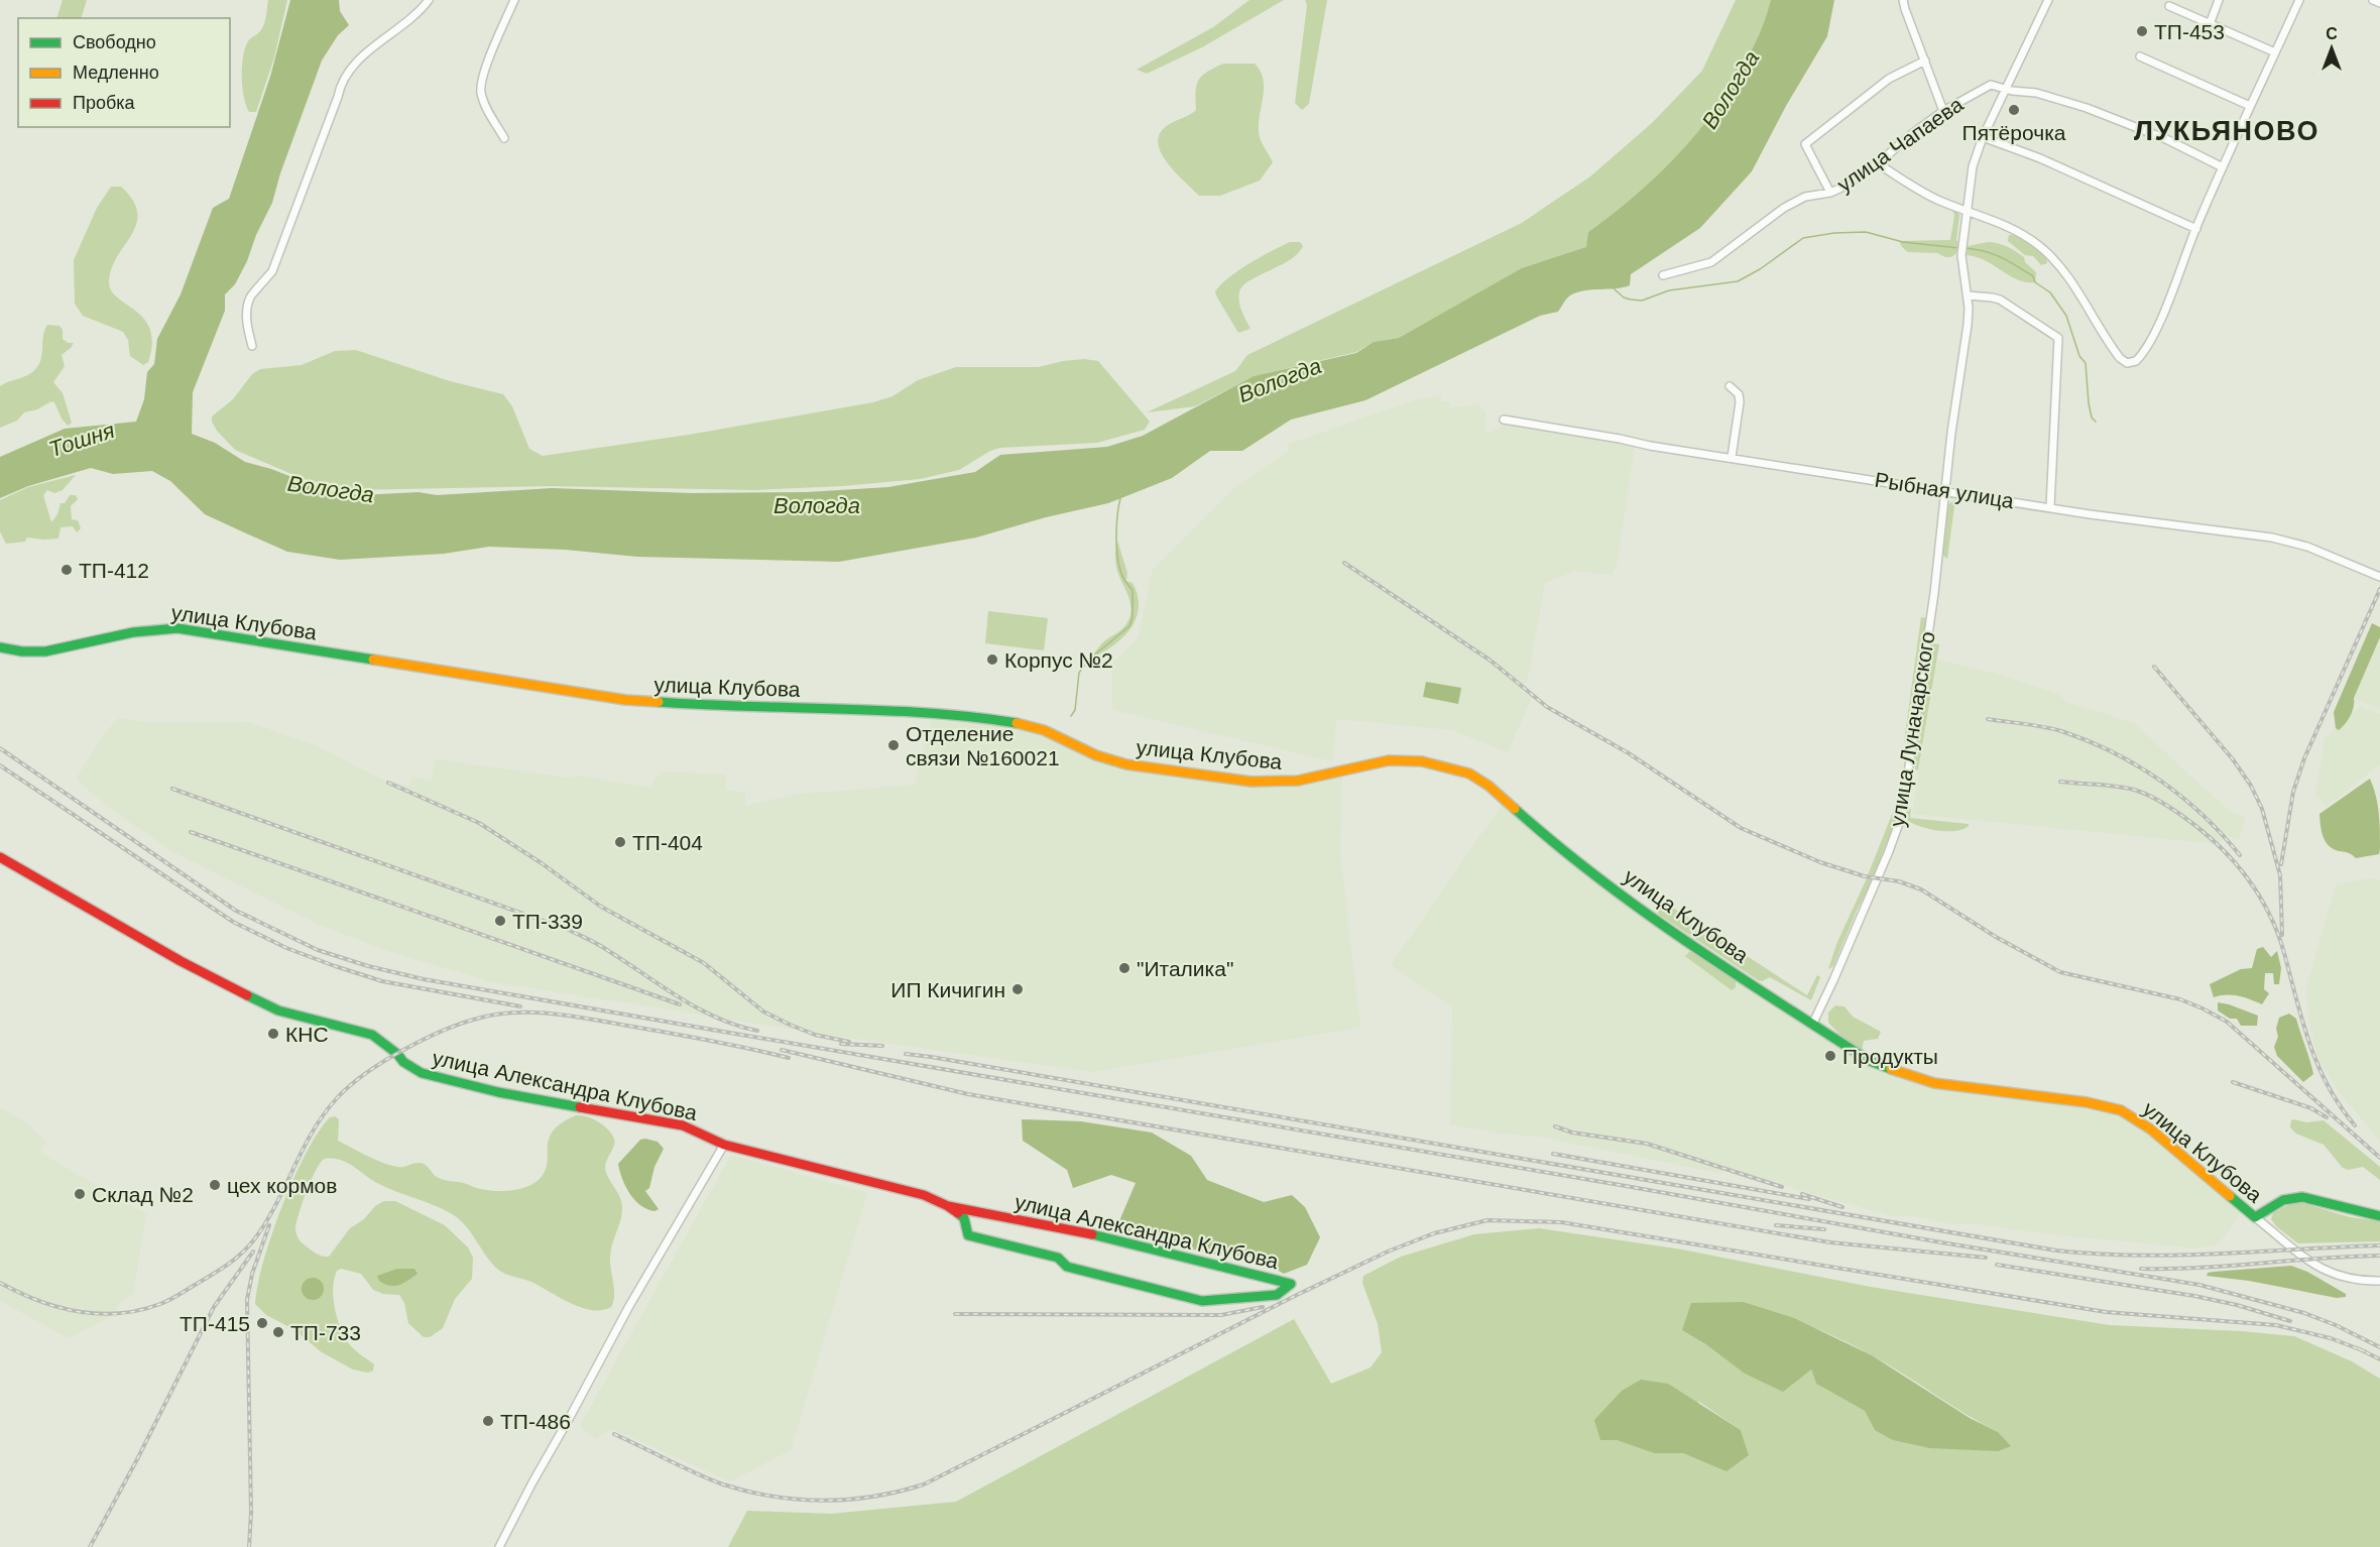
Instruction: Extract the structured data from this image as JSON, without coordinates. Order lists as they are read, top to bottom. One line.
{"streets":{"main road":["улица Клубова","улица Александра Клубова"],"street":["улица Чапаева","Рыбная улица","улица Луначарского"]},"crossings":[["улица Чапаева","улица Луначарского"],["Рыбная улица","улица Луначарского"],["улица Клубова","улица Луначарского"]],"districts":["ЛУКЬЯНОВО"],"water":["Вологда","Тошня"],"places":["ТП-453","Пятёрочка","ТП-412","Корпус №2","Отделение связи №160021","ТП-404","ТП-339","\"Италика\"","ИП Кичигин","КНС","Продукты","цех кормов","Склад №2","ТП-415","ТП-733","ТП-486"],"legend":["Свободно","Медленно","Пробка"],"north":"top"}
